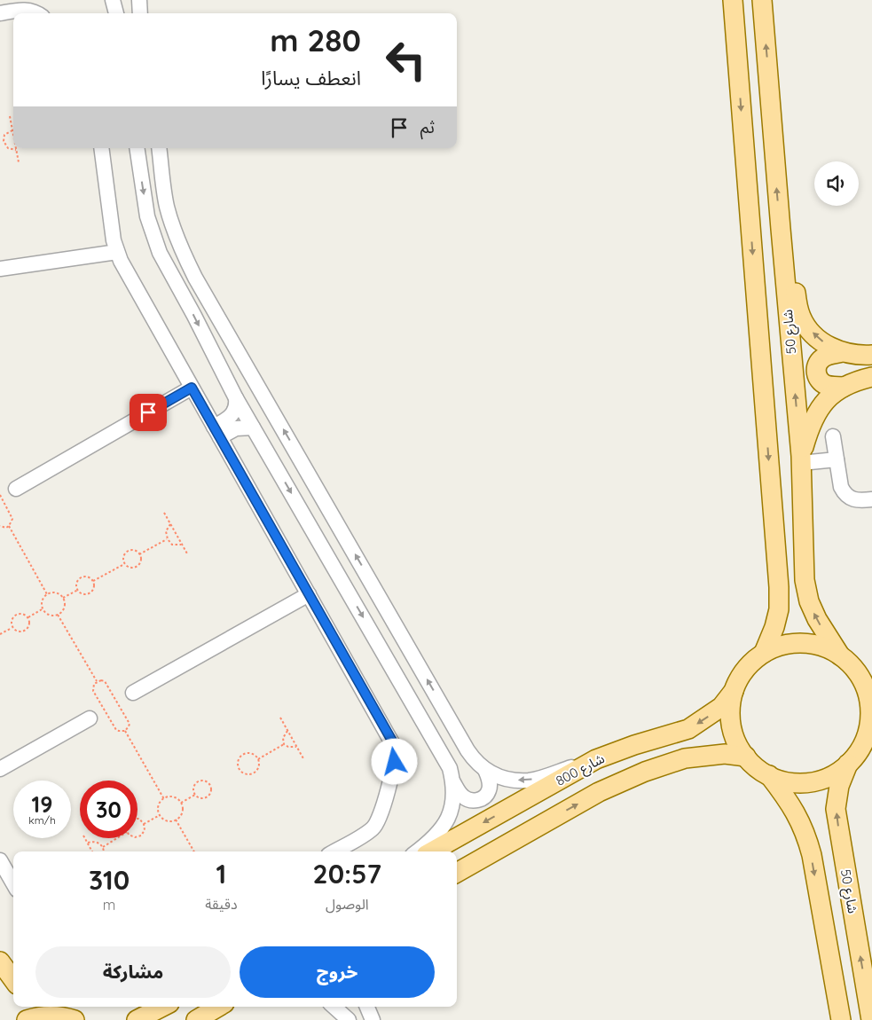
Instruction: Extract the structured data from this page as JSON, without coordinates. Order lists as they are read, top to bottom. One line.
{"streets":{"main road":["شارع 50","شارع 800"]},"crossings":[["شارع 50","شارع 800"]],"page":{"turn":["280 m","انعطف يسارًا"],"then":"ثم","speed":"19 km/h","limit":"30","eta":["20:57","الوصول","1","دقيقة","310","m"],"buttons":["خروج","مشاركة"]}}
